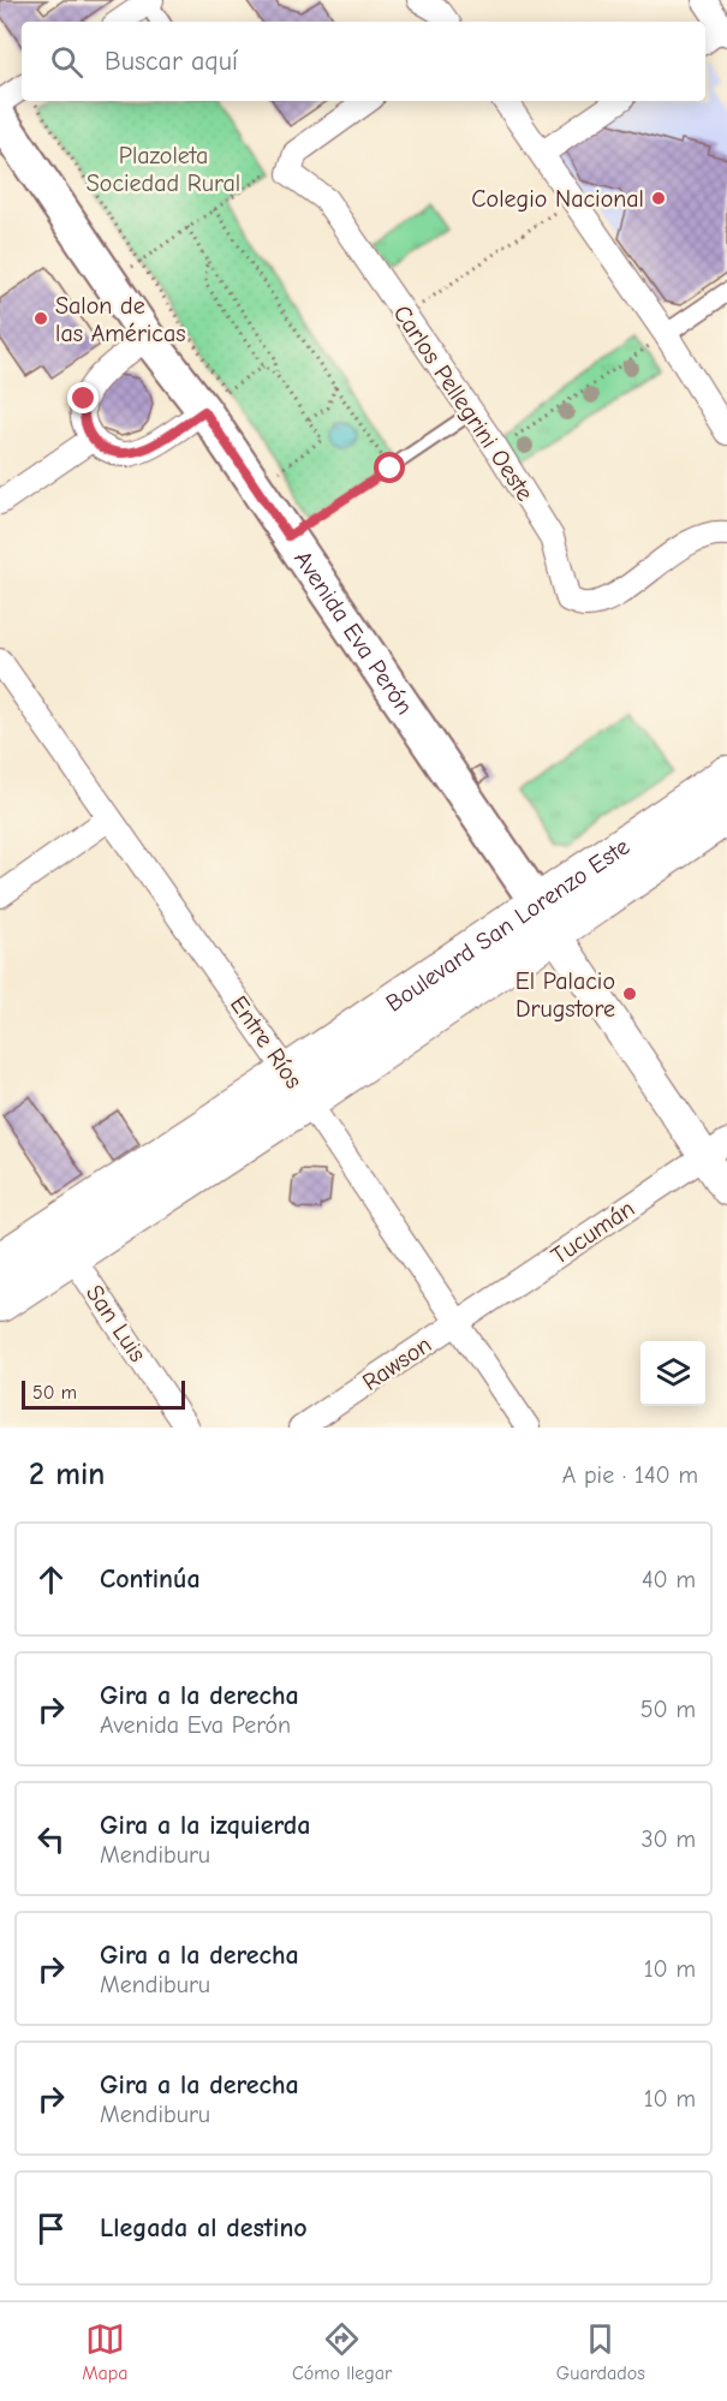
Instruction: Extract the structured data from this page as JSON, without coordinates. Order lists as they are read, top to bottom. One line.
{"streets":{"main road":["Avenida Eva Perón","Boulevard San Lorenzo Este"],"street":["Carlos Pellegrini Oeste","Entre Ríos","Tucumán","San Luis","Rawson"]},"crossings":[["Avenida Eva Perón","Boulevard San Lorenzo Este"],["Boulevard San Lorenzo Este","Entre Ríos"],["Entre Ríos","Tucumán"],["Entre Ríos","Rawson"],["Tucumán","Rawson"]],"parks":["Plazoleta Sociedad Rural"],"places":["Colegio Nacional","Salon de las Américas","El Palacio Drugstore"],"scale_bar":"50 m","page":{"search":"Buscar aquí","scale":"50 m","heading":["2 min","A pie · 140 m"],"list":[["Continúa","40 m"],["Gira a la derecha","Avenida Eva Perón","50 m"],["Gira a la izquierda","Mendiburu","30 m"],["Gira a la derecha","Mendiburu","10 m"],["Gira a la derecha","Mendiburu","10 m"],"Llegada al destino"],"nav":["Mapa","Cómo llegar","Guardados"]}}
